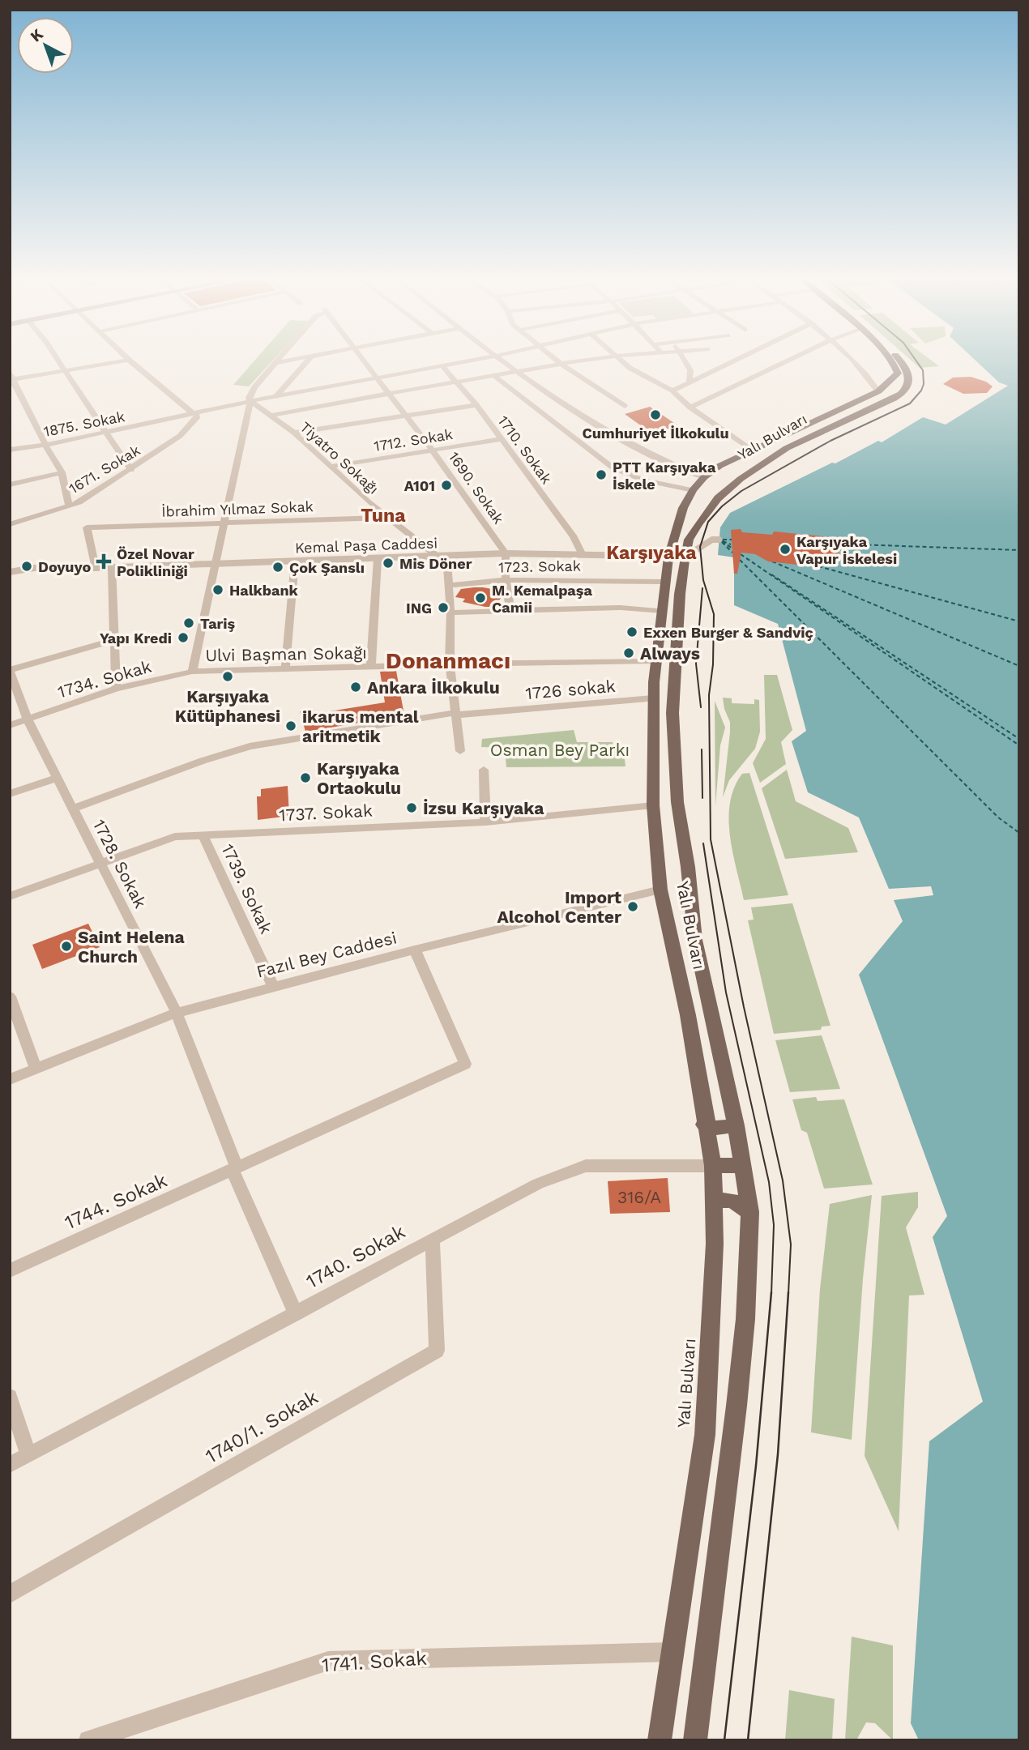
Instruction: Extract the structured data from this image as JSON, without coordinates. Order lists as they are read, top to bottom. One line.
{"streets":{"main road":["Yalı Bulvarı","1740. Sokak"],"street":["1875. Sokak","1712. Sokak","1710. Sokak","Tiyatro Sokağı","1671. Sokak","1690. Sokak","İbrahim Yılmaz Sokak","Kemal Paşa Caddesi","1723. Sokak","Ulvi Başman Sokağı","1734. Sokak","1726 sokak","1737. Sokak","1728. Sokak","1739. Sokak","Fazıl Bey Caddesi","1744. Sokak","1740/1. Sokak","1741. Sokak"]},"crossings":[["1875. Sokak","1710. Sokak"],["1875. Sokak","Tiyatro Sokağı"],["1875. Sokak","1671. Sokak"],["1875. Sokak","1690. Sokak"],["Yalı Bulvarı","Kemal Paşa Caddesi"],["Yalı Bulvarı","1723. Sokak"],["Yalı Bulvarı","Ulvi Başman Sokağı"],["Yalı Bulvarı","1726 sokak"],["Yalı Bulvarı","1737. Sokak"],["Yalı Bulvarı","Fazıl Bey Caddesi"],["Yalı Bulvarı","1740. Sokak"],["Yalı Bulvarı","1741. Sokak"],["1712. Sokak","1710. Sokak"],["1712. Sokak","Tiyatro Sokağı"],["1712. Sokak","1690. Sokak"],["1710. Sokak","Kemal Paşa Caddesi"],["Tiyatro Sokağı","İbrahim Yılmaz Sokak"],["Tiyatro Sokağı","Kemal Paşa Caddesi"],["1690. Sokak","Kemal Paşa Caddesi"],["İbrahim Yılmaz Sokak","Kemal Paşa Caddesi"],["Ulvi Başman Sokağı","1734. Sokak"],["1734. Sokak","1728. Sokak"],["1726 sokak","1728. Sokak"],["1737. Sokak","1728. Sokak"],["1737. Sokak","1739. Sokak"],["1728. Sokak","Fazıl Bey Caddesi"],["1728. Sokak","1744. Sokak"],["1728. Sokak","1740. Sokak"],["1739. Sokak","Fazıl Bey Caddesi"],["1740. Sokak","1740/1. Sokak"]],"districts":["Tuna","Karşıyaka","Donanmacı"],"parks":["Osman Bey Parkı"],"places":{"other":["Cumhuriyet İlkokulu","PTT Karşıyaka İskele","A101","Karşıyaka Vapur İskelesi","Mis Döner","Doyuyo","Çok Şanslı","Halkbank","M. Kemalpaşa Camii","ING","Tariş","Exxen Burger & Sandviç","Yapı Kredi","Always","Karşıyaka Kütüphanesi","Ankara İlkokulu","ikarus mental aritmetik","Karşıyaka Ortaokulu","İzsu Karşıyaka","Import Alcohol Center","Saint Helena Church"],"health":["Özel Novar Polikliniği"]},"house_numbers":["316/A"],"north":"top left"}
